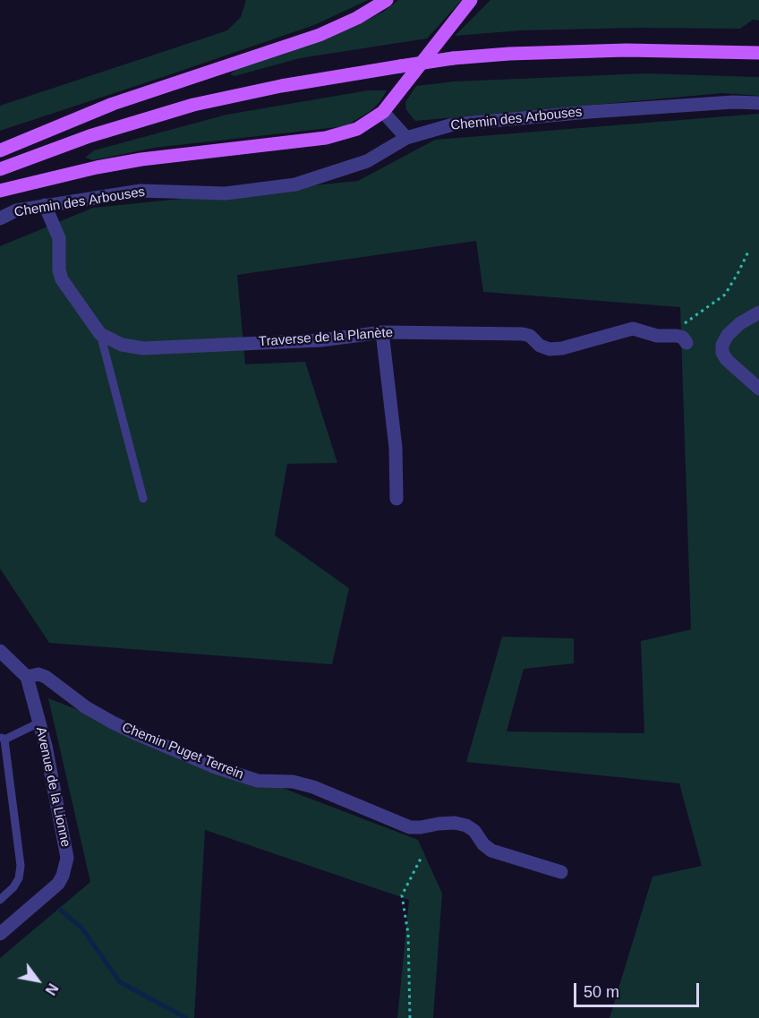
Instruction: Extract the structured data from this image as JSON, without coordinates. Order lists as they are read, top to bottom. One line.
{"streets":{"street":["Chemin des Arbouses","Traverse de la Planète","Chemin Puget Terrein","Avenue de la Lionne"]},"crossings":[["Chemin Puget Terrein","Avenue de la Lionne"]],"scale_bar":"50 m","north":"bottom right"}
